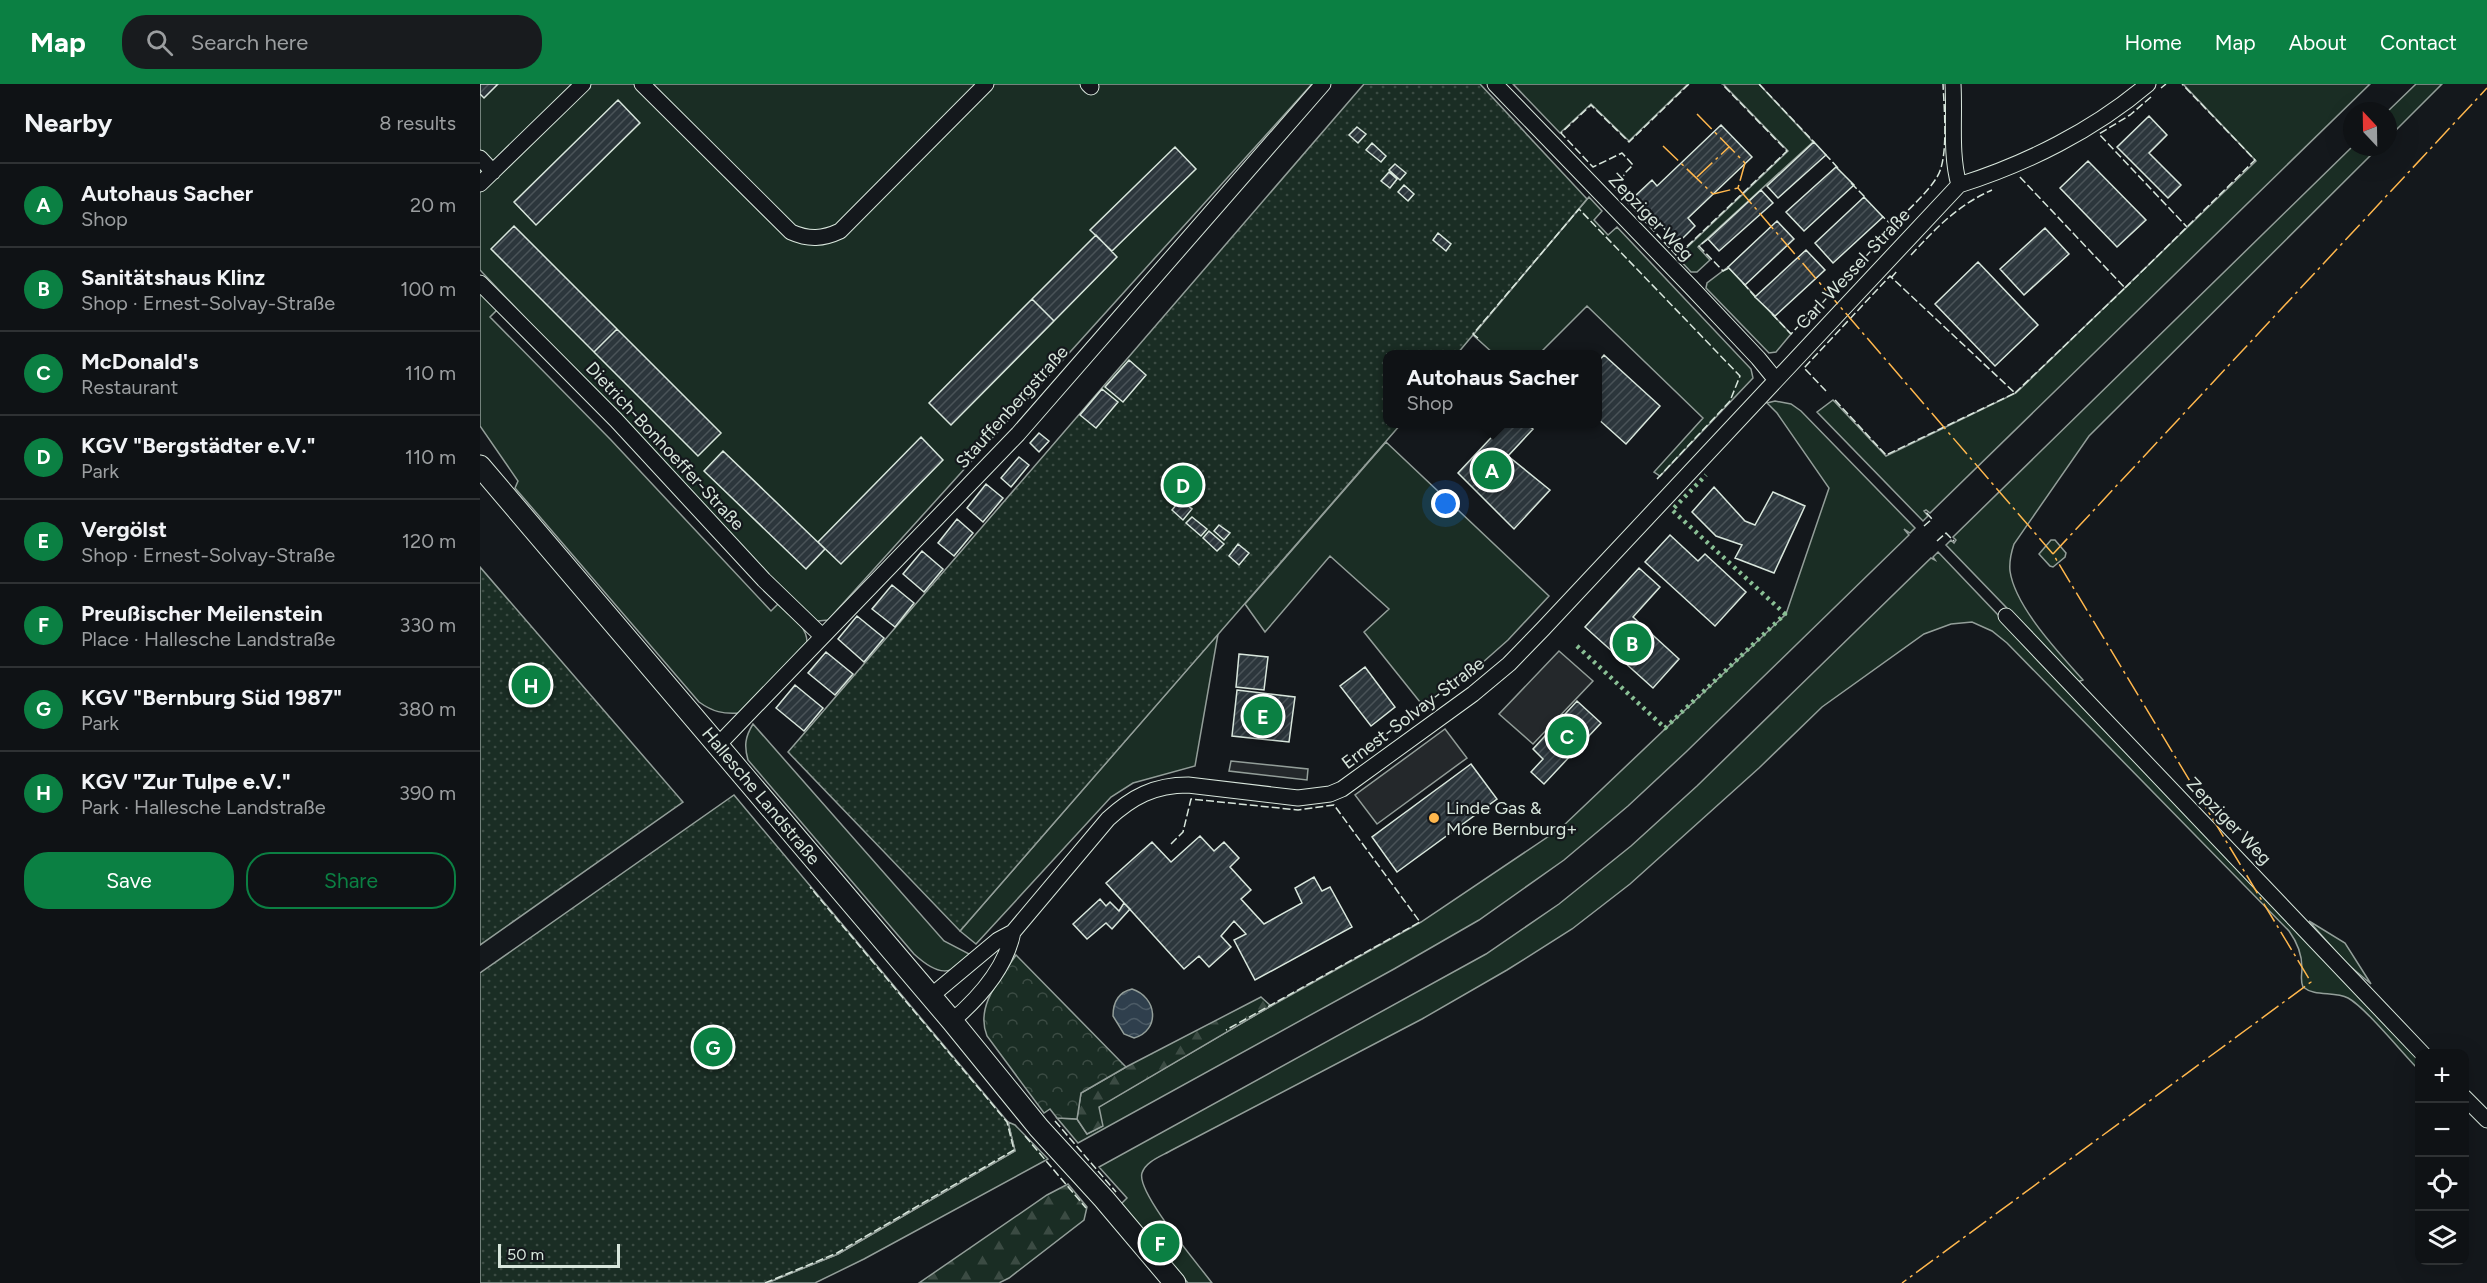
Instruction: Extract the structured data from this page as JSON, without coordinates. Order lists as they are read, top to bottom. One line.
{"streets":{"main road":["Hallesche Landstraße"],"street":["Zepziger Weg","Carl-Wessel-Straße","Stauffenbergstraße","Dietrich-Bonhoeffer-Straße","Ernest-Solvay-Straße"]},"crossings":[["Zepziger Weg","Carl-Wessel-Straße"],["Zepziger Weg","Ernest-Solvay-Straße"],["Carl-Wessel-Straße","Ernest-Solvay-Straße"],["Stauffenbergstraße","Dietrich-Bonhoeffer-Straße"],["Stauffenbergstraße","Hallesche Landstraße"],["Ernest-Solvay-Straße","Hallesche Landstraße"]],"places":["Linde Gas & More Bernburg+"],"scale_bar":"50 m","north":"top","page":{"header":"Map","search":"Search here","nav":["Home","Map","About","Contact"],"heading":["Nearby","8 results"],"list":[{"mark":"A","name":"Autohaus Sacher","note":"Shop","value":"20 m"},{"mark":"B","name":"Sanitätshaus Klinz","note":"Shop · Ernest-Solvay-Straße","value":"100 m"},{"mark":"C","name":"McDonald's","note":"Restaurant","value":"110 m"},{"mark":"D","name":"KGV \"Bergstädter e.V.\"","note":"Park","value":"110 m"},{"mark":"E","name":"Vergölst","note":"Shop · Ernest-Solvay-Straße","value":"120 m"},{"mark":"F","name":"Preußischer Meilenstein","note":"Place · Hallesche Landstraße","value":"330 m"},{"mark":"G","name":"KGV \"Bernburg Süd 1987\"","note":"Park","value":"380 m"},{"mark":"H","name":"KGV \"Zur Tulpe e.V.\"","note":"Park · Hallesche Landstraße","value":"390 m"}],"popup":["Autohaus Sacher","Shop"],"pins":["A","D","B","H","E","C","G","F"],"buttons":["Save","Share"],"map_buttons":["+","−"],"scale":"50 m"}}
